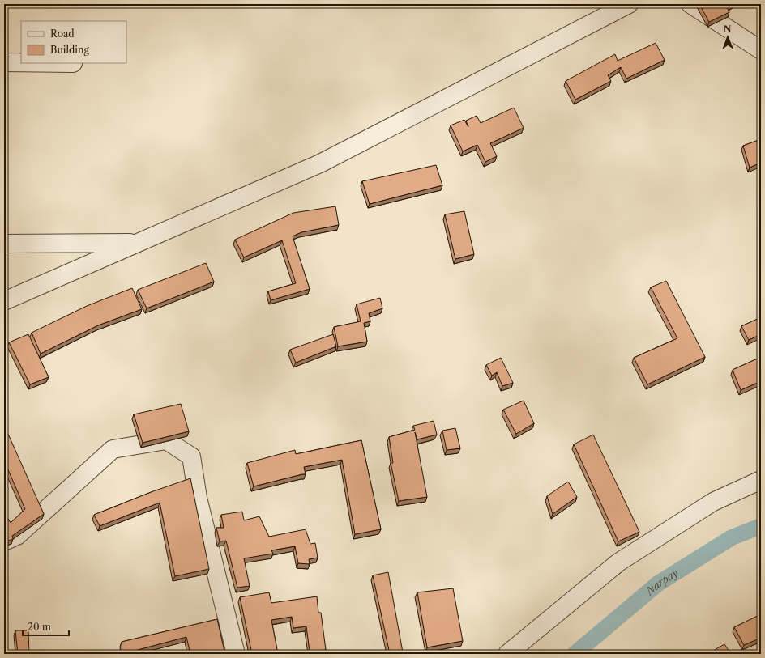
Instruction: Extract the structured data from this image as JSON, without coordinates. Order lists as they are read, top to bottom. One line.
{"water":["Narpay"],"legend":["Road","Building"],"scale_bar":"20 m","north":"top"}
